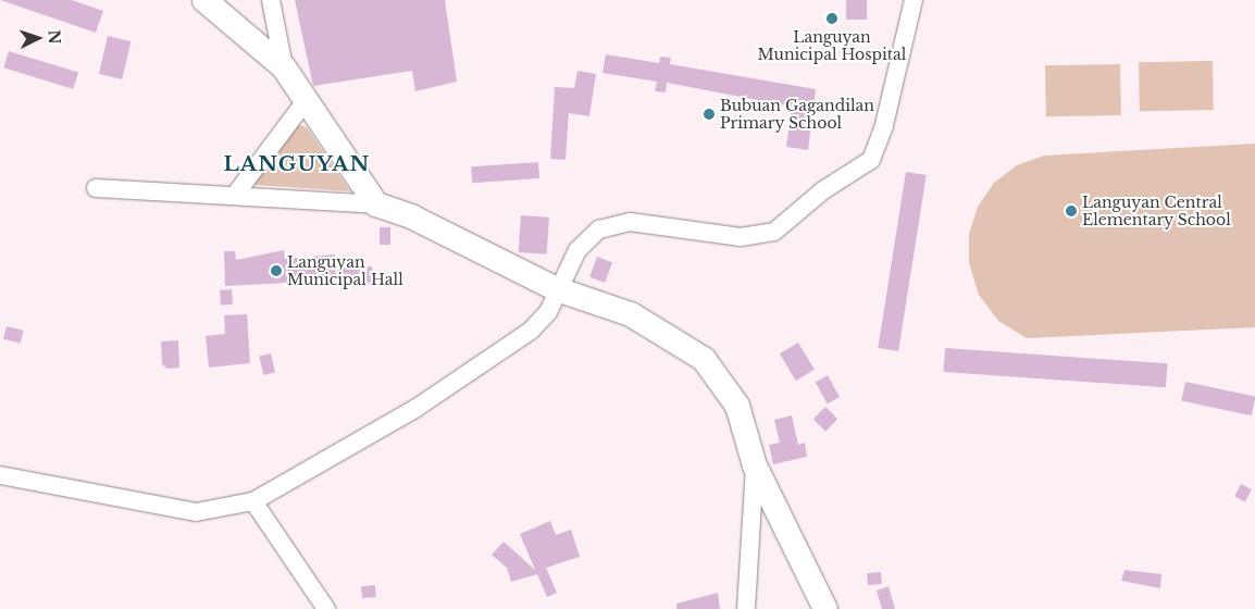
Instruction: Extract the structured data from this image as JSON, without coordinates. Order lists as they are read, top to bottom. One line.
{"districts":["LANGUYAN"],"places":["Languyan Municipal Hospital","Bubuan Gagandilan Primary School","Languyan Central Elementary School","Languyan Municipal Hall"],"north":"right"}
